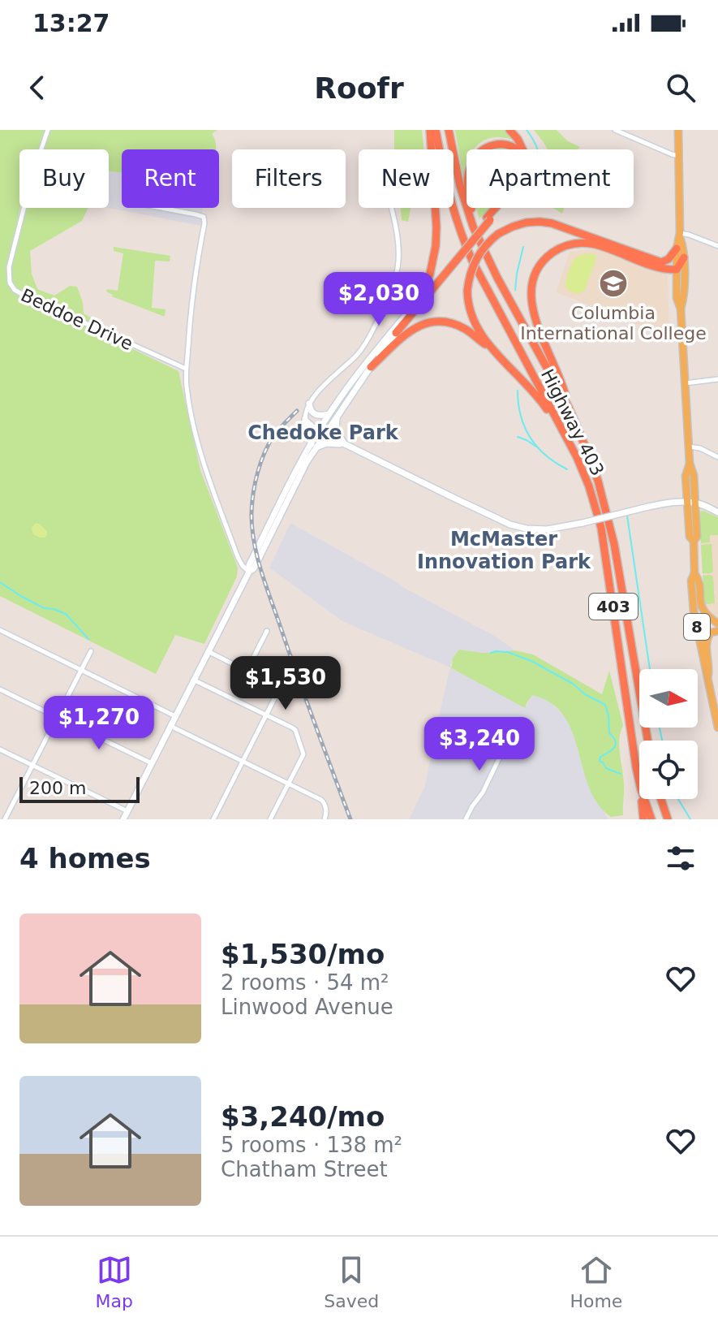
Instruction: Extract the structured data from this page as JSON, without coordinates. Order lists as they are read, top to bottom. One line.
{"streets":{"highway":["Highway 403","403"],"main road":["8"],"street":["Beddoe Drive"]},"districts":["Chedoke Park","McMaster Innovation Park"],"places":{"school or university":["Columbia International College"]},"scale_bar":"200 m","north":"right","page":{"status":"13:27","header":"Roofr","chip":["Buy","Rent","Filters","New","Apartment"],"price":["$2,030","$1,530","$1,270","$3,240"],"scale":"200 m","heading":"4 homes","list":[{"name":"$1,530/mo","note":"2 rooms · 54 m² · Linwood Avenue"},{"name":"$3,240/mo","note":"5 rooms · 138 m² · Chatham Street"}],"tabs":["Map","Saved","Home"]}}
